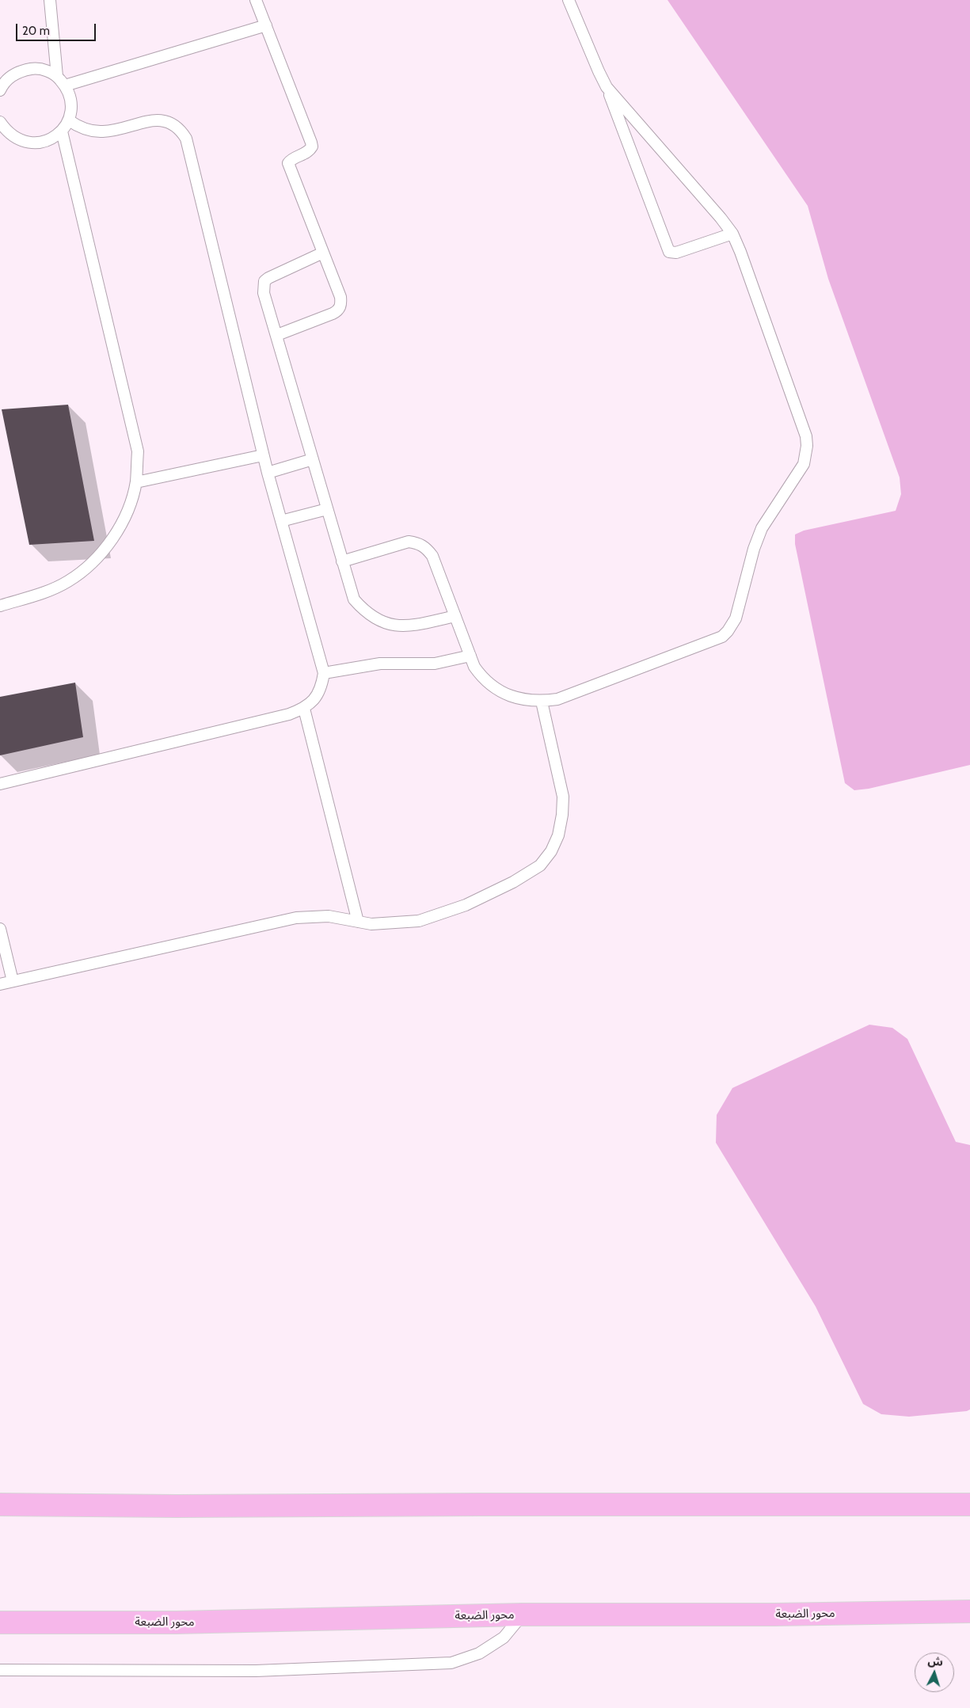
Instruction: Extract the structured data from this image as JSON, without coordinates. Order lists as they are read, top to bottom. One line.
{"streets":{"highway":["محور الضبعة"]},"scale_bar":"20 m","north":"top"}
